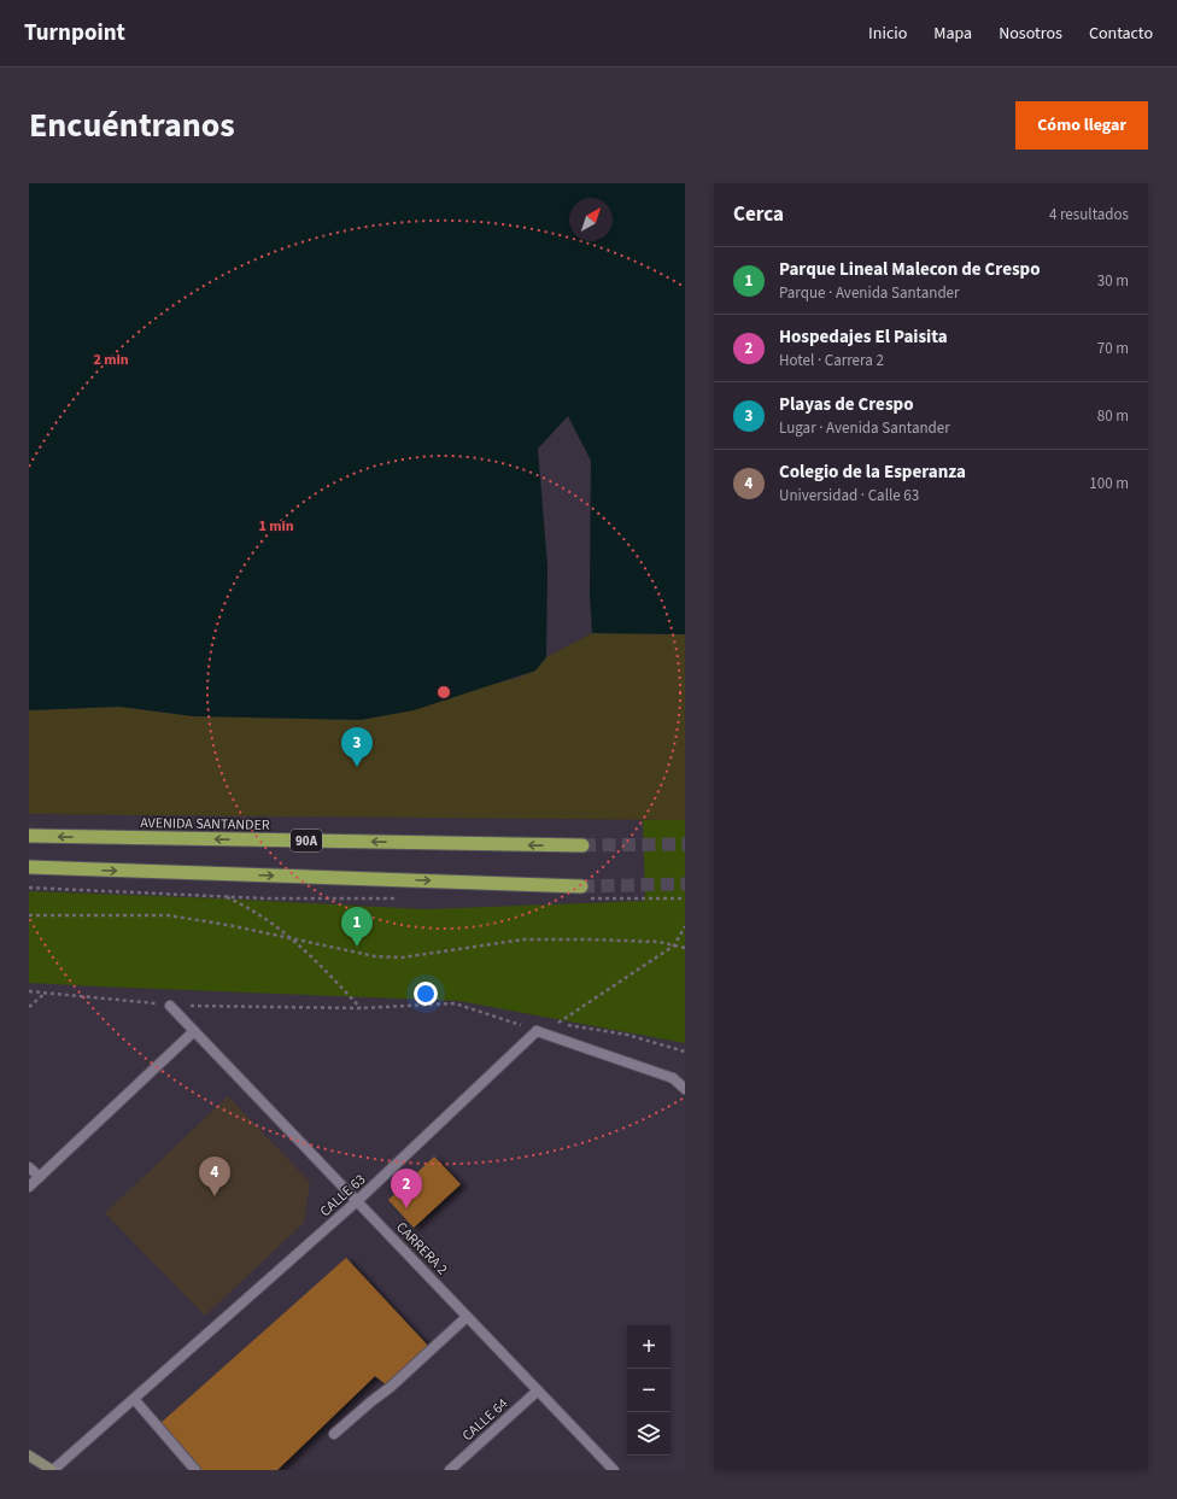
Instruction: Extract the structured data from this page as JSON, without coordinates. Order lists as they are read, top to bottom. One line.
{"streets":{"highway":["AVENIDA SANTANDER","90A"],"street":["CALLE 63","CARRERA 2","CALLE 64"]},"crossings":[["CALLE 63","CARRERA 2"],["CARRERA 2","CALLE 64"]],"north":"top right","page":{"header":"Turnpoint","nav":["Inicio","Mapa","Nosotros","Contacto"],"title":"Encuéntranos","buttons":"Cómo llegar","heading":["Cerca","4 resultados"],"list":[{"mark":"1","name":"Parque Lineal Malecon de Crespo","note":"Parque · Avenida Santander","value":"30 m"},{"mark":"2","name":"Hospedajes El Paisita","note":"Hotel · Carrera 2","value":"70 m"},{"mark":"3","name":"Playas de Crespo","note":"Lugar · Avenida Santander","value":"80 m"},{"mark":"4","name":"Colegio de la Esperanza","note":"Universidad · Calle 63","value":"100 m"}],"pins":["3","1","4","2"],"map_buttons":["+","−"]},"rings":["2 min","1 min"]}
